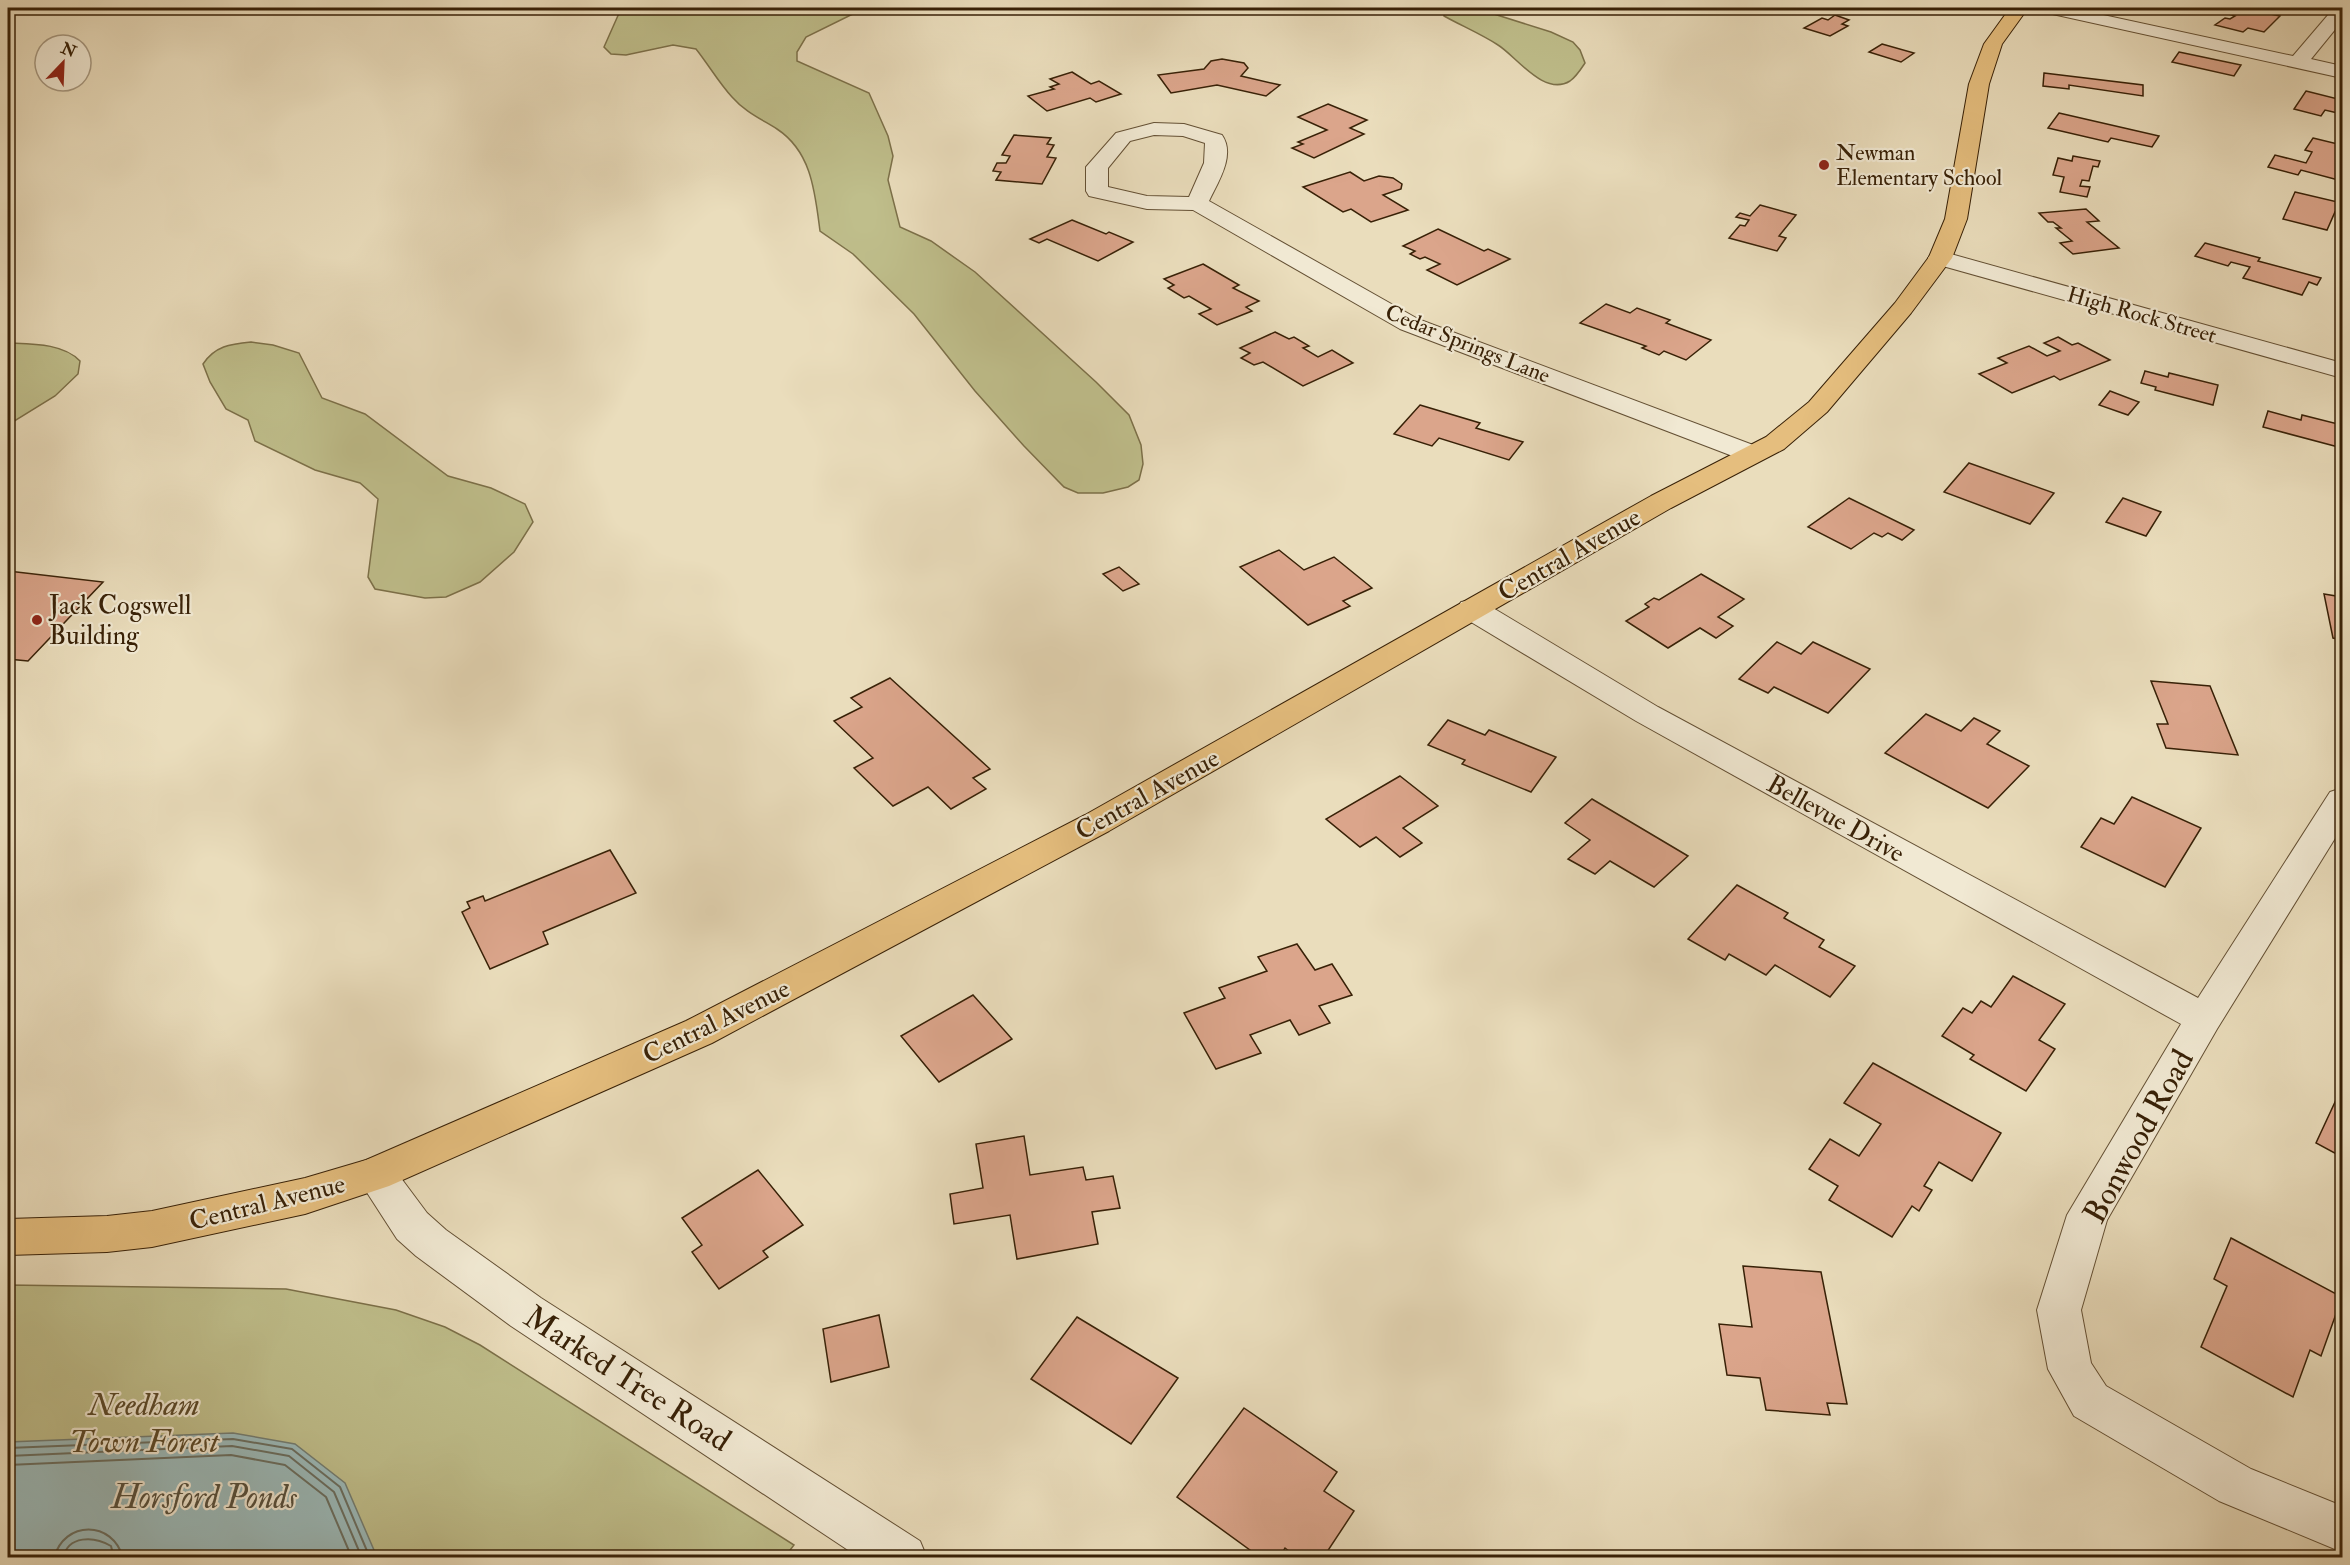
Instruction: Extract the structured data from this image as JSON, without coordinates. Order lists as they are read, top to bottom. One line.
{"streets":{"main road":["Central Avenue"],"street":["High Rock Street","Cedar Springs Lane","Bellevue Drive","Bonwood Road","Marked Tree Road"]},"crossings":[["High Rock Street","Central Avenue"],["Cedar Springs Lane","Central Avenue"],["Central Avenue","Bellevue Drive"],["Central Avenue","Marked Tree Road"],["Bellevue Drive","Bonwood Road"]],"water":["Horsford Ponds"],"parks":["Needham Town Forest"],"places":["Newman Elementary School","Jack Cogswell Building"],"north":"top right"}
